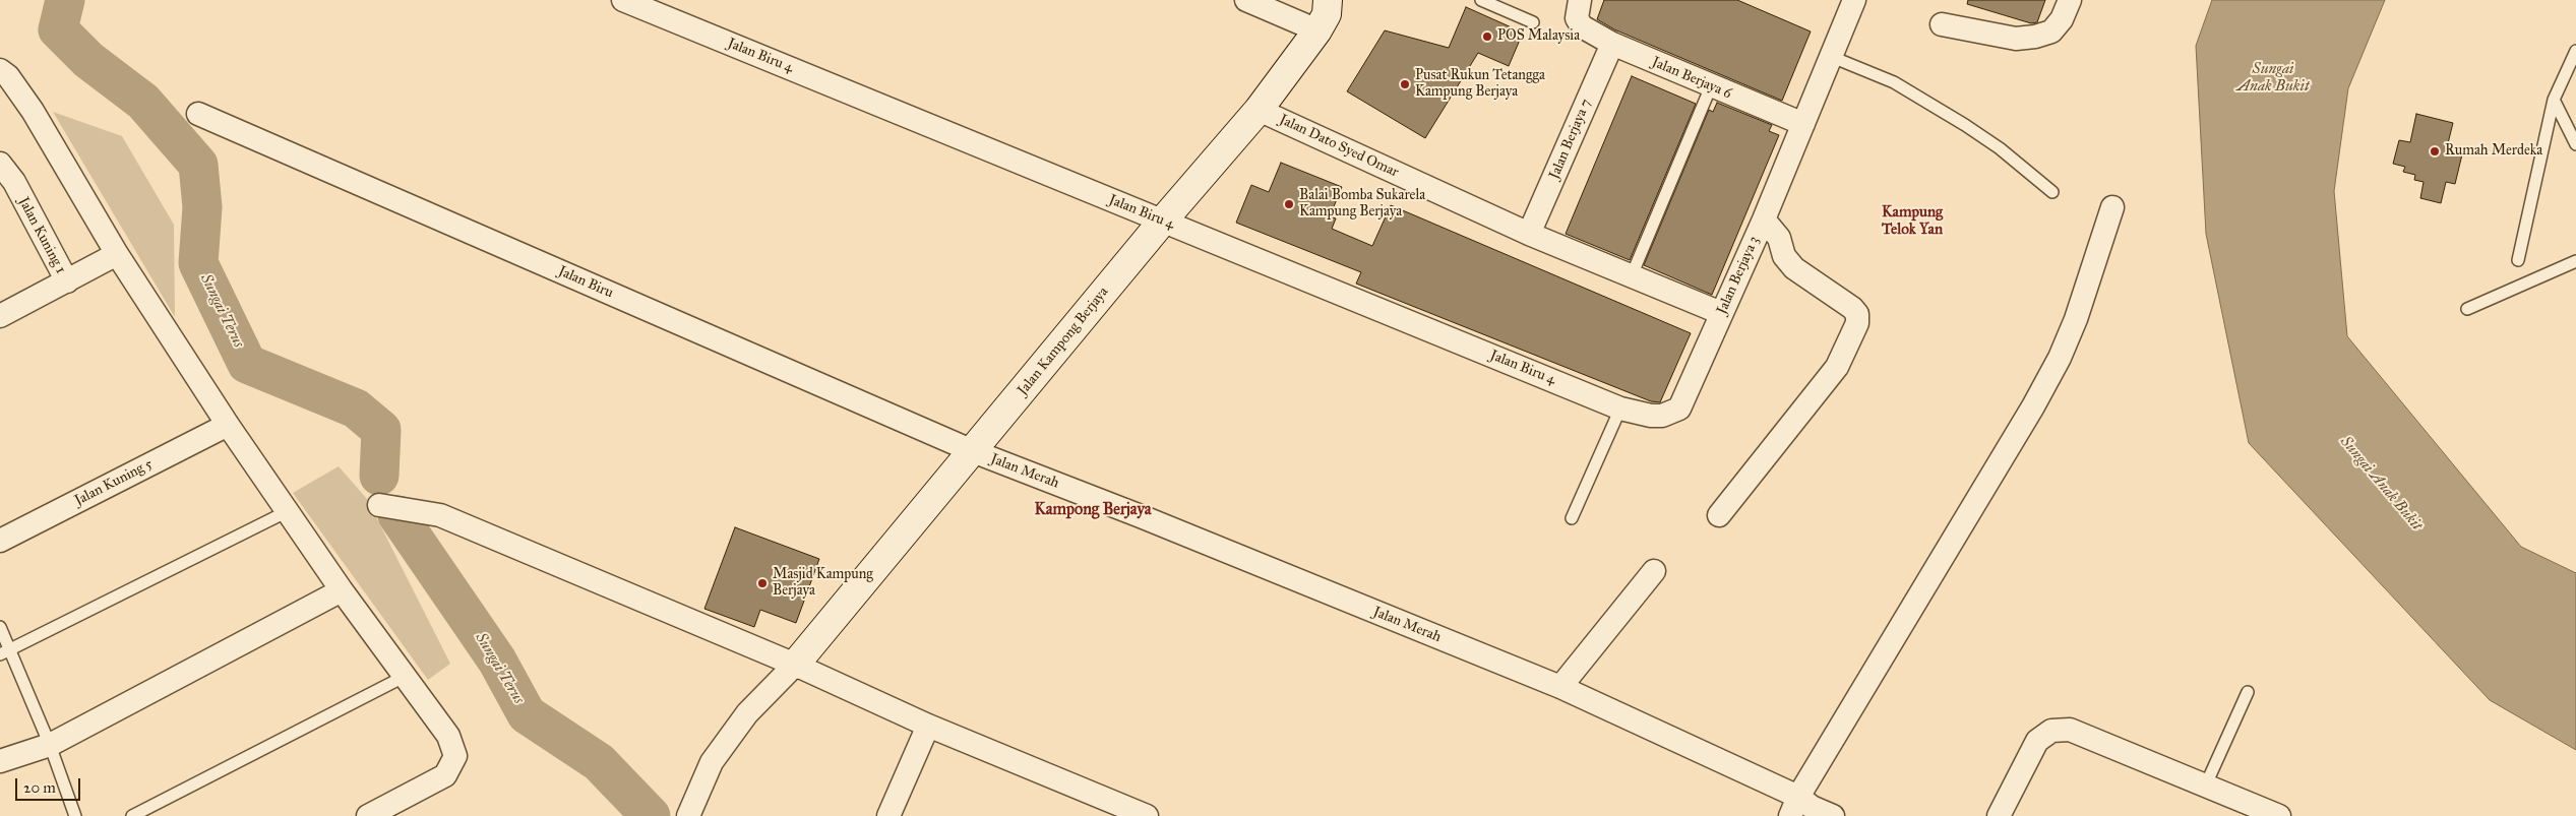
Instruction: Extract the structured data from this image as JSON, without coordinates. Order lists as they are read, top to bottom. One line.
{"streets":{"street":["Jalan Biru 4","Jalan Berjaya 6","Jalan Berjaya 7","Jalan Dato Syed Omar","Jalan Kuning 1","Jalan Berjaya 3","Jalan Biru","Jalan Kampong Berjaya","Jalan Merah","Jalan Kuning 5"]},"crossings":[["Jalan Biru 4","Jalan Berjaya 3"],["Jalan Biru 4","Jalan Kampong Berjaya"],["Jalan Berjaya 6","Jalan Berjaya 7"],["Jalan Berjaya 6","Jalan Berjaya 3"],["Jalan Berjaya 7","Jalan Dato Syed Omar"],["Jalan Dato Syed Omar","Jalan Berjaya 3"],["Jalan Dato Syed Omar","Jalan Kampong Berjaya"],["Jalan Biru","Jalan Kampong Berjaya"],["Jalan Biru","Jalan Merah"],["Jalan Kampong Berjaya","Jalan Merah"]],"districts":["Kampung Telok Yan","Kampong Berjaya"],"water":["Sungai Anak Bukit","Sungai Terus"],"places":["POS Malaysia","Pusat Rukun Tetangga Kampung Berjaya","Rumah Merdeka","Balai Bomba Sukarela Kampung Berjaya","Masjid Kampung Berjaya"],"scale_bar":"20 m"}
